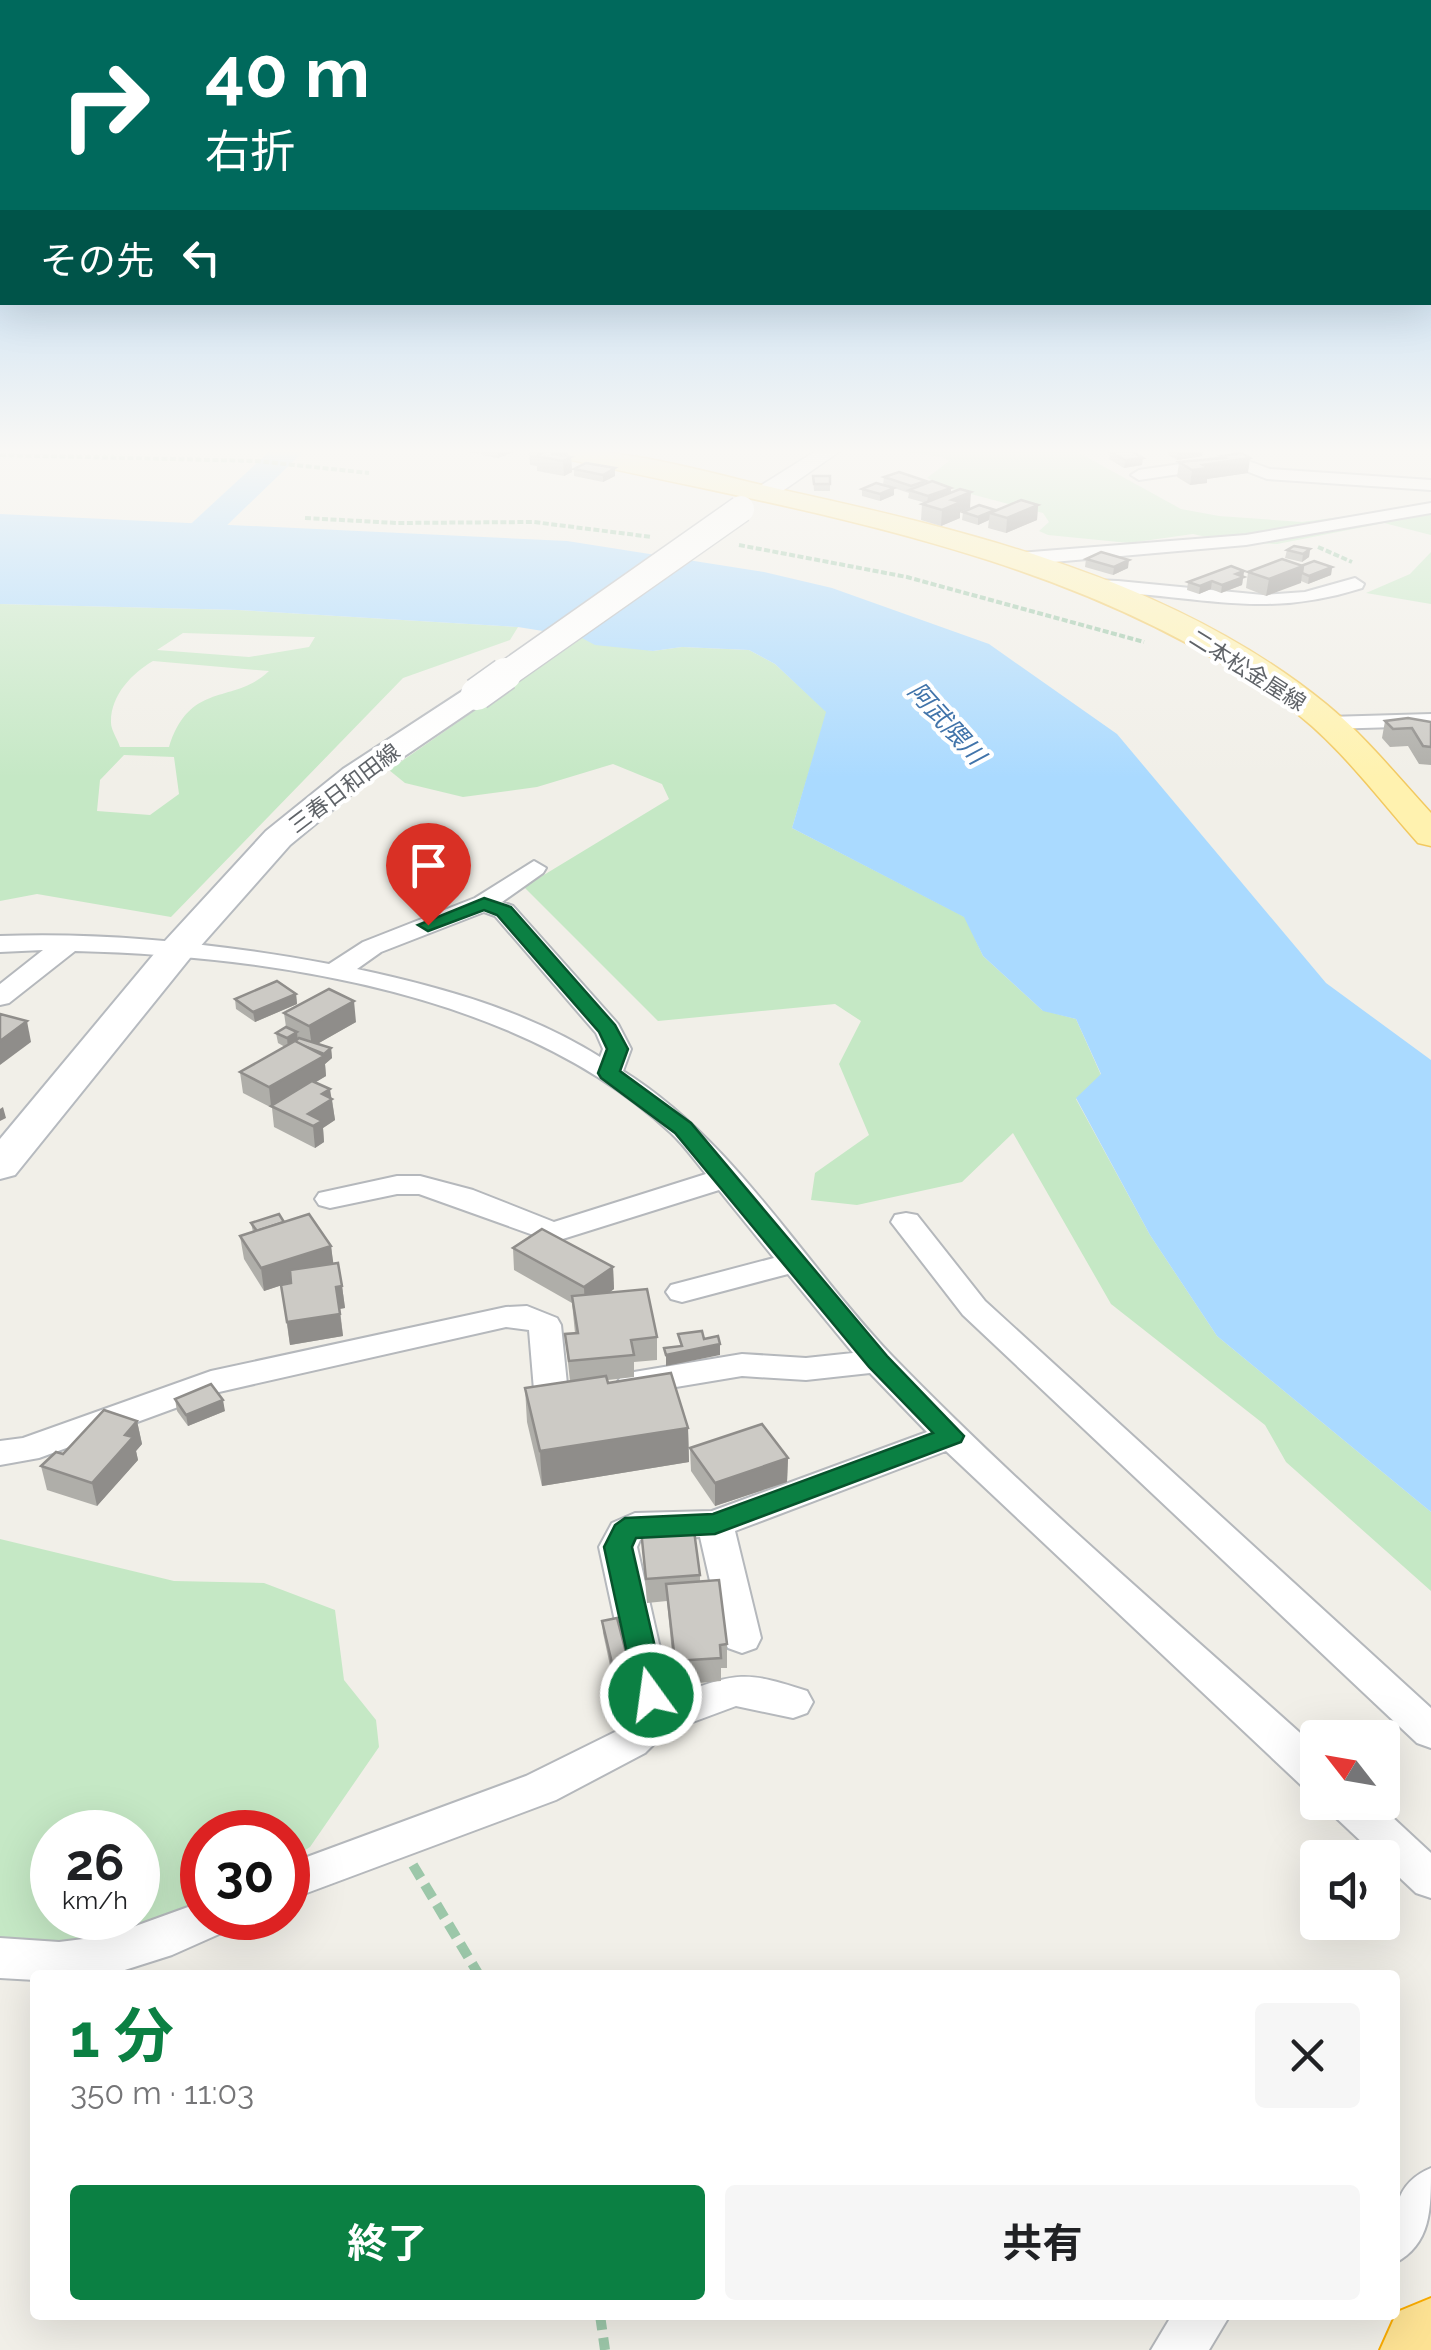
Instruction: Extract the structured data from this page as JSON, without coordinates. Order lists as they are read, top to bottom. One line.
{"streets":{"main road":["二本松金屋線","三春日和田線"]},"water":["阿武隈川"],"north":"top left","page":{"turn":["40 m","右折"],"then":"その先","speed":"26 km/h","limit":"30","heading":["1 分","350 m · 11:03"],"buttons":["終了","共有"]}}
